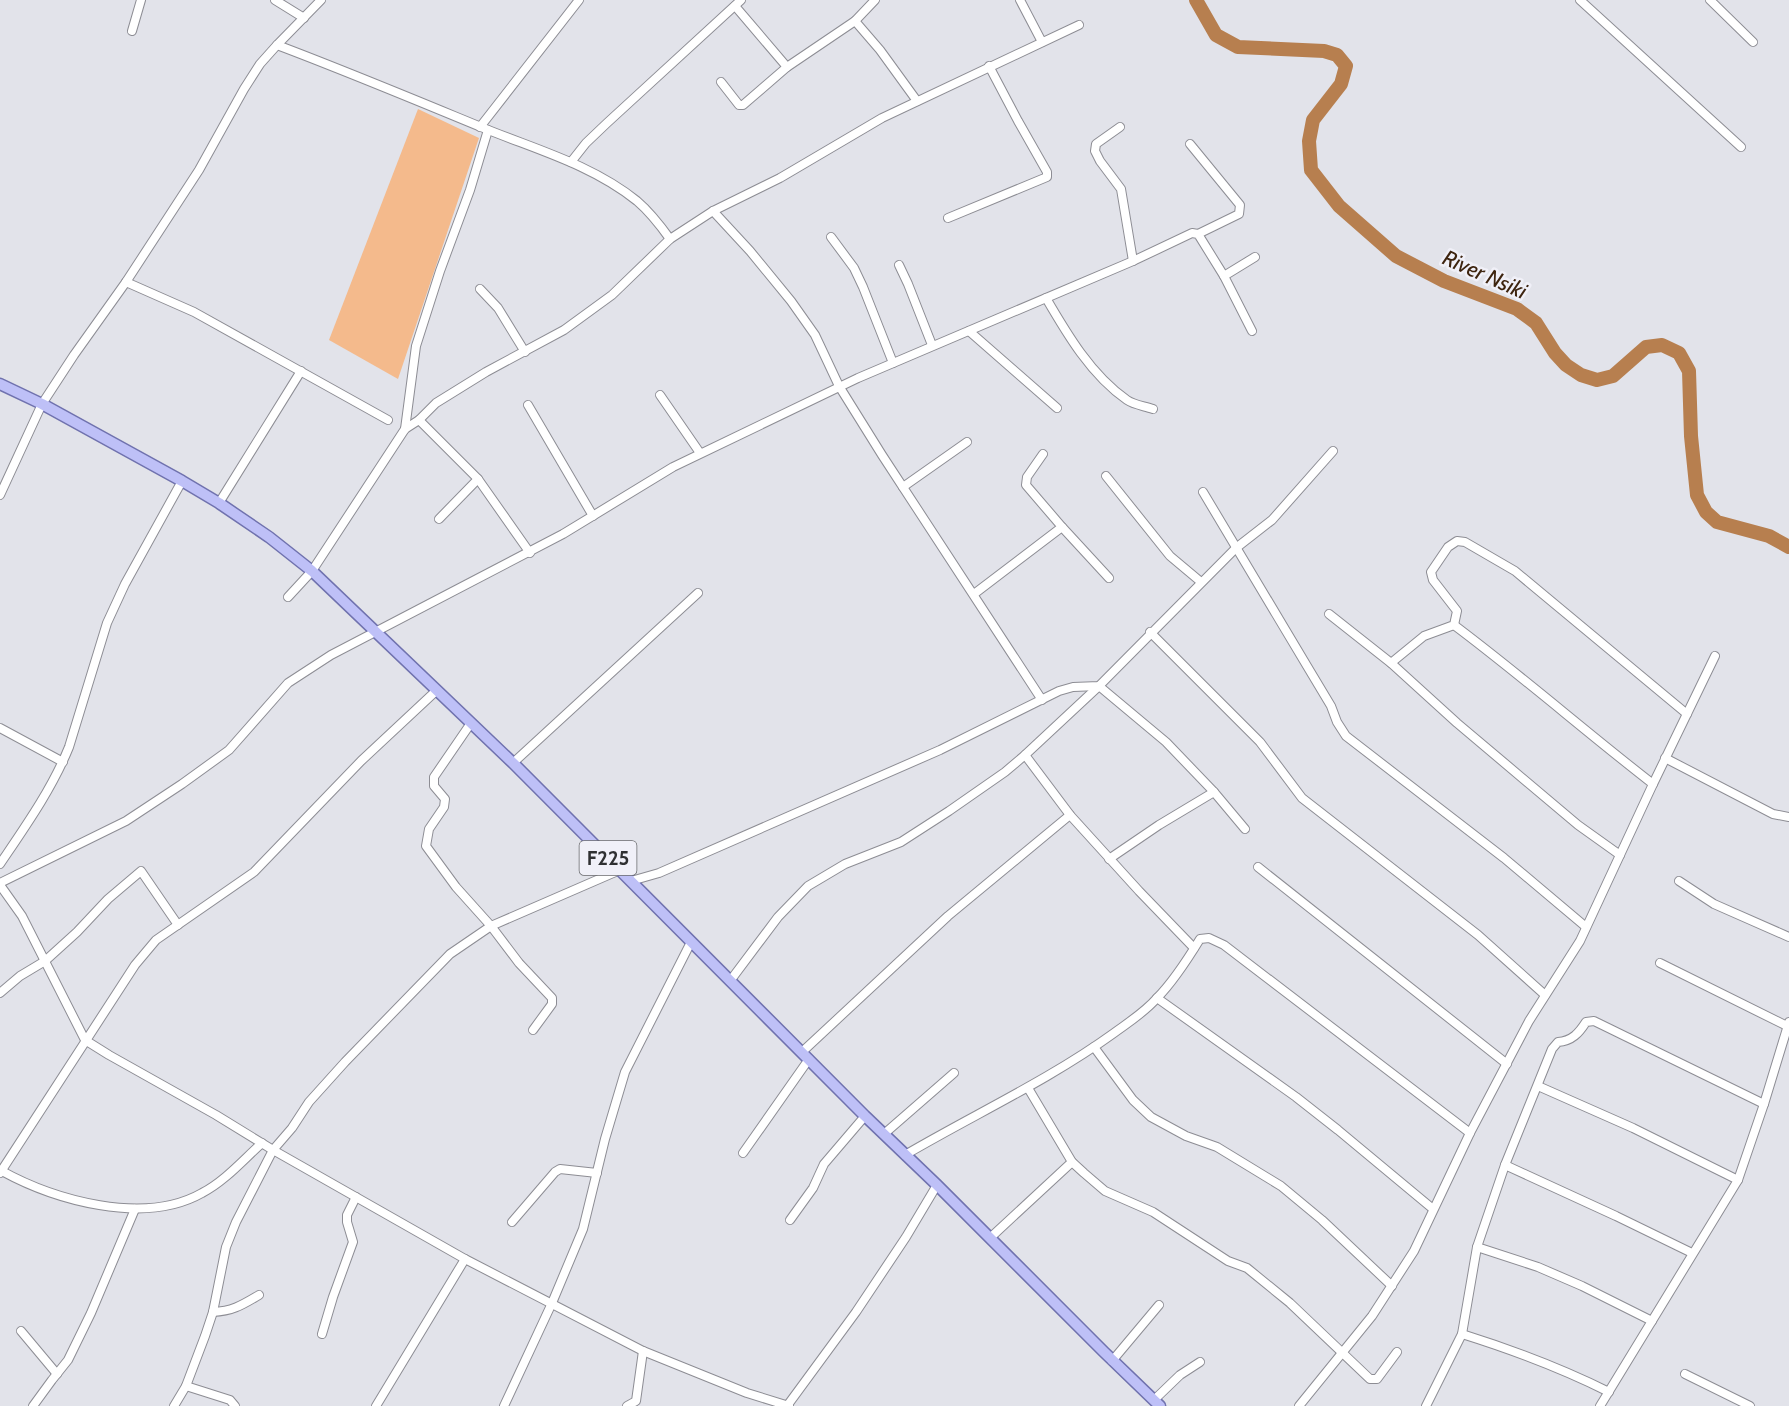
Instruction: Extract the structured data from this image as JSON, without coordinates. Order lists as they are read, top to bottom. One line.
{"streets":{"main road":["F225"]},"water":["River Nsiki"]}
